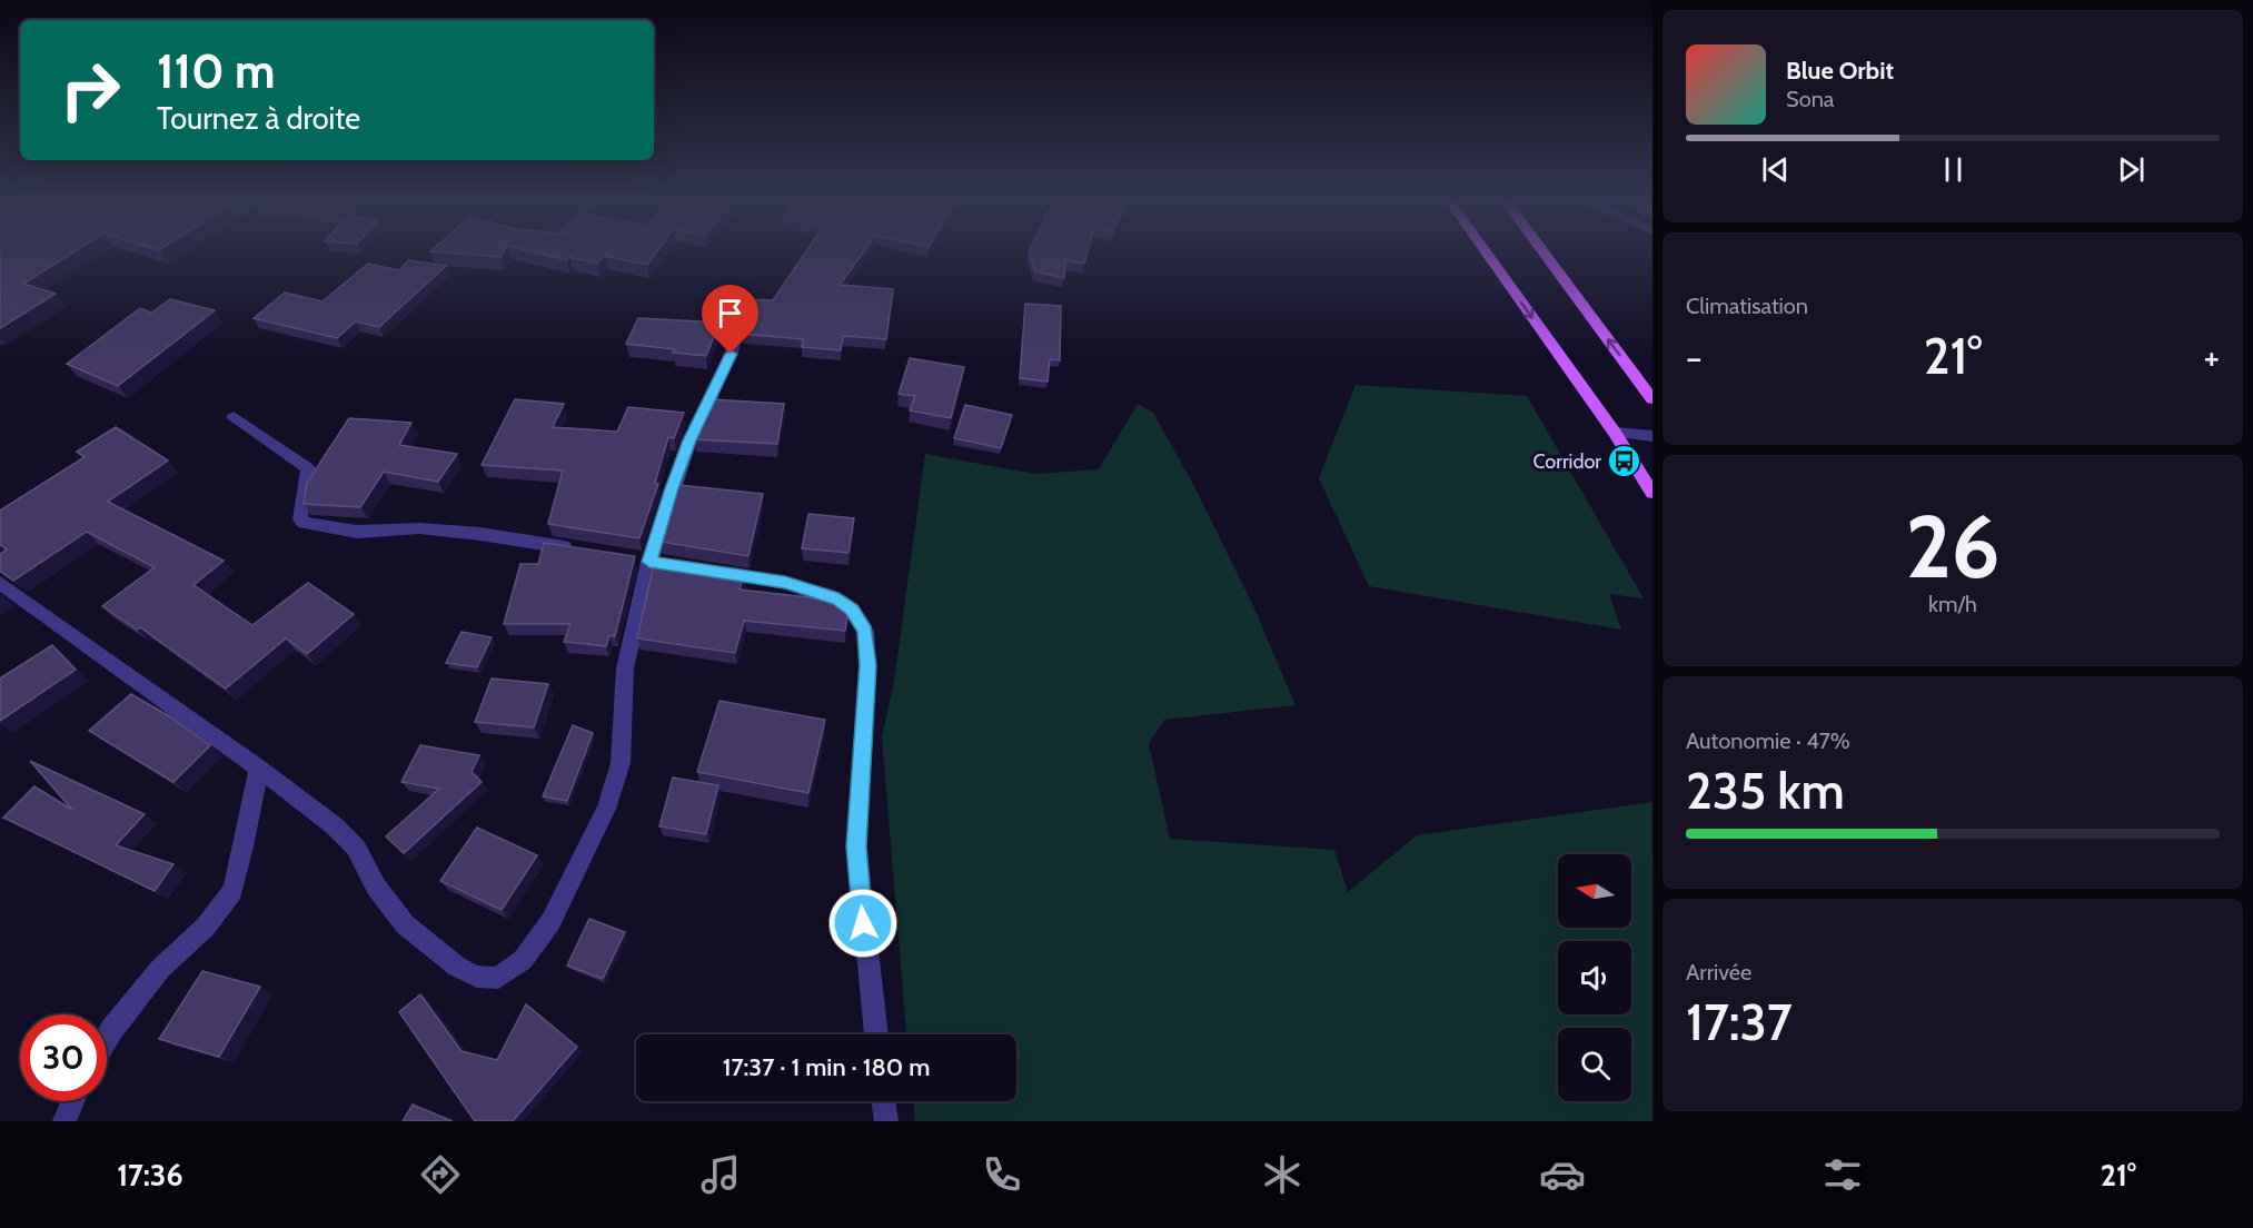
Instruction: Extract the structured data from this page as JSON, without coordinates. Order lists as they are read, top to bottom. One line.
{"places":{"bus stop":["Corridor"]},"north":"left","page":{"turn":["110 m","Tournez à droite"],"song":["Blue Orbit","Sona"],"tile":["Climatisation",["26","km/h"],["Autonomie · 47%","235 km"],["Arrivée","17:37"]],"heat":["−","21°","+"],"limit":"30","trip":"17:37 · 1 min · 180 m","tabs":["17:36","21°"]}}
